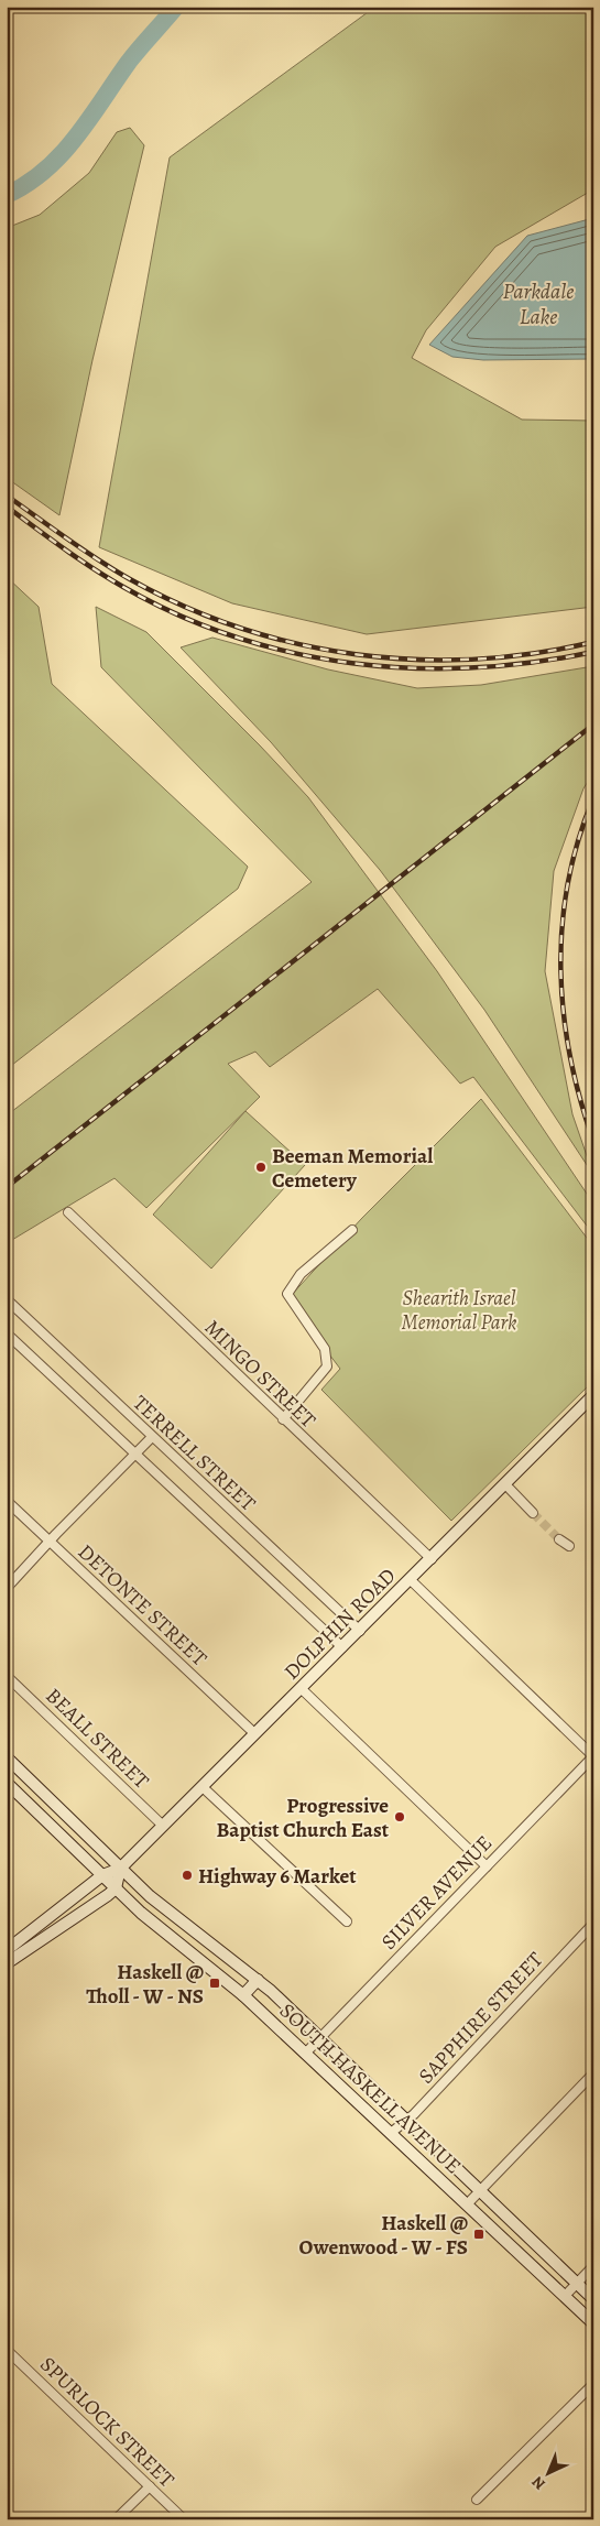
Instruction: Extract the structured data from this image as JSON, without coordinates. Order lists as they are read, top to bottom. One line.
{"streets":{"main road":["DOLPHIN ROAD","SOUTH HASKELL AVENUE"],"street":["MINGO STREET","TERRELL STREET","DETONTE STREET","BEALL STREET","SILVER AVENUE","SAPPHIRE STREET","SPURLOCK STREET"]},"crossings":[["MINGO STREET","DOLPHIN ROAD"],["TERRELL STREET","DOLPHIN ROAD"],["DETONTE STREET","DOLPHIN ROAD"],["DOLPHIN ROAD","BEALL STREET"],["DOLPHIN ROAD","SOUTH HASKELL AVENUE"],["SILVER AVENUE","SOUTH HASKELL AVENUE"],["SAPPHIRE STREET","SOUTH HASKELL AVENUE"]],"water":["Parkdale Lake"],"parks":["Shearith Israel Memorial Park"],"places":{"other":["Beeman Memorial Cemetery","Progressive Baptist Church East","Highway 6 Market"],"transit":["Haskell @ Tholl - W - NS","Haskell @ Owenwood - W - FS"]},"north":"bottom left"}
